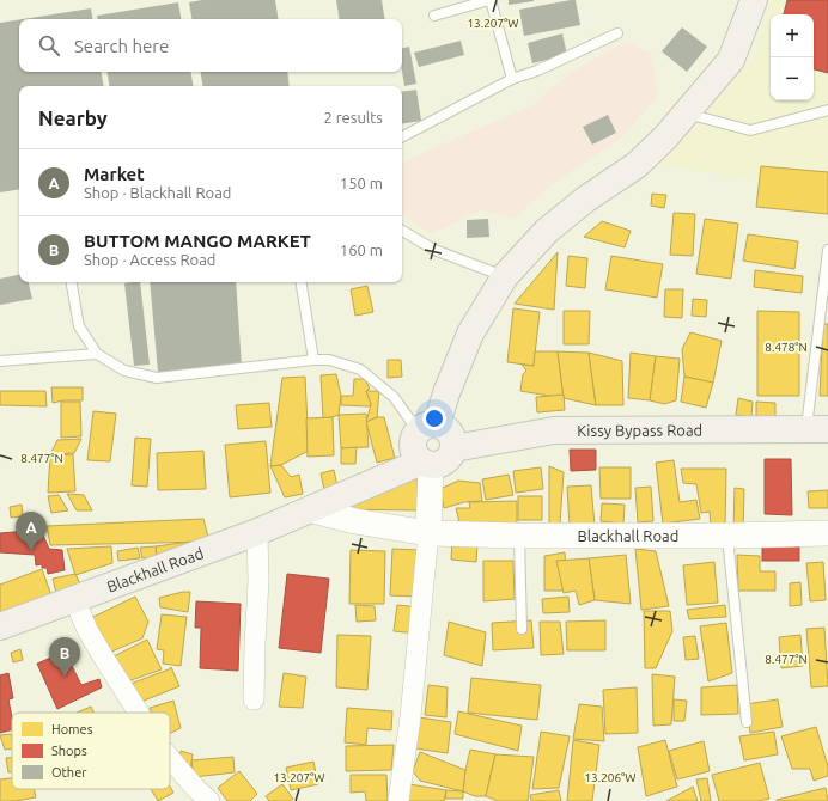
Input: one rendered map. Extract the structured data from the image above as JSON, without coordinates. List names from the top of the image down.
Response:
{
  "streets": {
    "main road": ["Kissy Bypass Road", "Blackhall Road"]
  },
  "crossings": [
    ["Kissy Bypass Road", "Blackhall Road"]
  ],
  "legend": ["Homes", "Shops", "Other"],
  "page": {
    "map_buttons": ["+", "−"],
    "search": "Search here",
    "heading": ["Nearby", "2 results"],
    "list": [
      {
        "mark": "A",
        "name": "Market",
        "note": "Shop · Blackhall Road",
        "value": "150 m"
      },
      {
        "mark": "B",
        "name": "BUTTOM MANGO MARKET",
        "note": "Shop · Access Road",
        "value": "160 m"
      }
    ],
    "pins": ["A", "B"]
  },
  "coordinates": [
    "13.207°W",
    "8.478°N",
    "8.477°N",
    "13.206°W"
  ]
}
